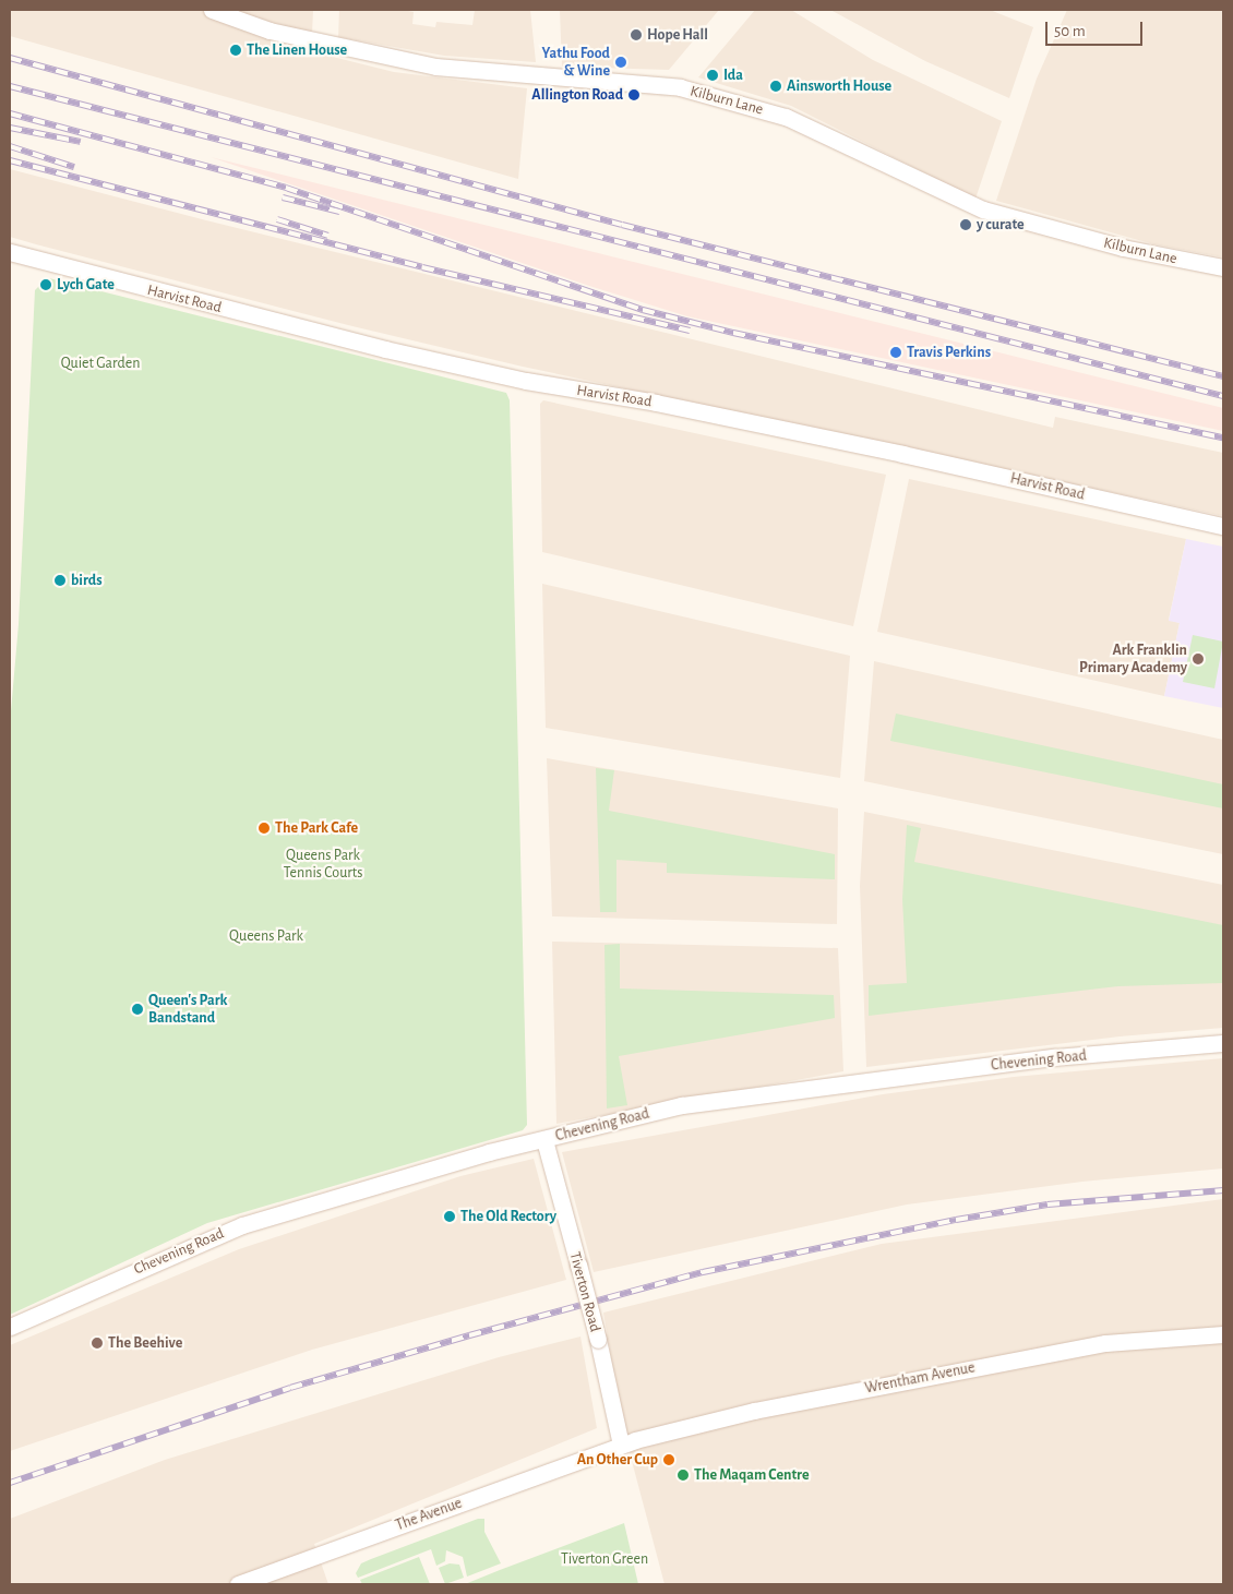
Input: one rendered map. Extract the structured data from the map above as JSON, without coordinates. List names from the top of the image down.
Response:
{
  "streets": {
    "street": [
      "Kilburn Lane",
      "Harvist Road",
      "Chevening Road",
      "Tiverton Road",
      "Wrentham Avenue",
      "The Avenue"
    ]
  },
  "crossings": [
    ["Chevening Road", "Tiverton Road"],
    ["Tiverton Road", "Wrentham Avenue"],
    ["Tiverton Road", "The Avenue"],
    ["Wrentham Avenue", "The Avenue"]
  ],
  "parks": [
    "Quiet Garden",
    "Queens Park Tennis Courts",
    "Queens Park",
    "Tiverton Green"
  ],
  "places": [
    "Hope Hall",
    "The Linen House",
    "Yathu Food & Wine",
    "Ida",
    "Ainsworth House",
    "Allington Road",
    "y curate",
    "Lych Gate",
    "Travis Perkins",
    "birds",
    "Ark Franklin Primary Academy",
    "The Park Cafe",
    "Queen's Park Bandstand",
    "The Old Rectory",
    "The Beehive",
    "An Other Cup",
    "The Maqam Centre"
  ],
  "scale_bar": "50 m"
}
